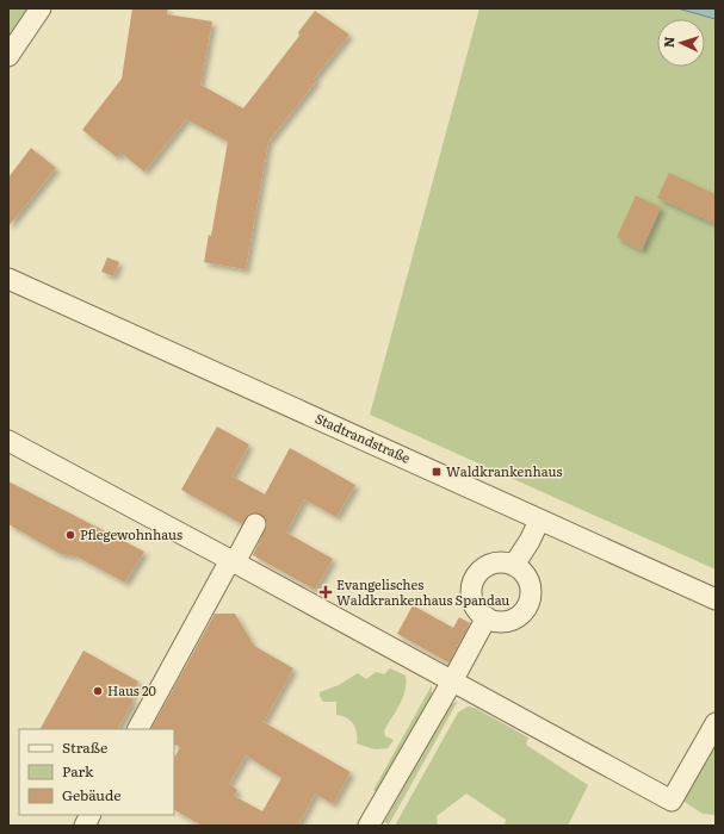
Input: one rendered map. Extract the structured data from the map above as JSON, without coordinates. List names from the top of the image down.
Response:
{
  "streets": {
    "street": ["Stadtrandstraße"]
  },
  "places": {
    "transit": ["Waldkrankenhaus"],
    "other": ["Pflegewohnhaus", "Haus 20"],
    "health": ["Evangelisches Waldkrankenhaus Spandau"]
  },
  "legend": ["Straße", "Park", "Gebäude"],
  "north": "left"
}
